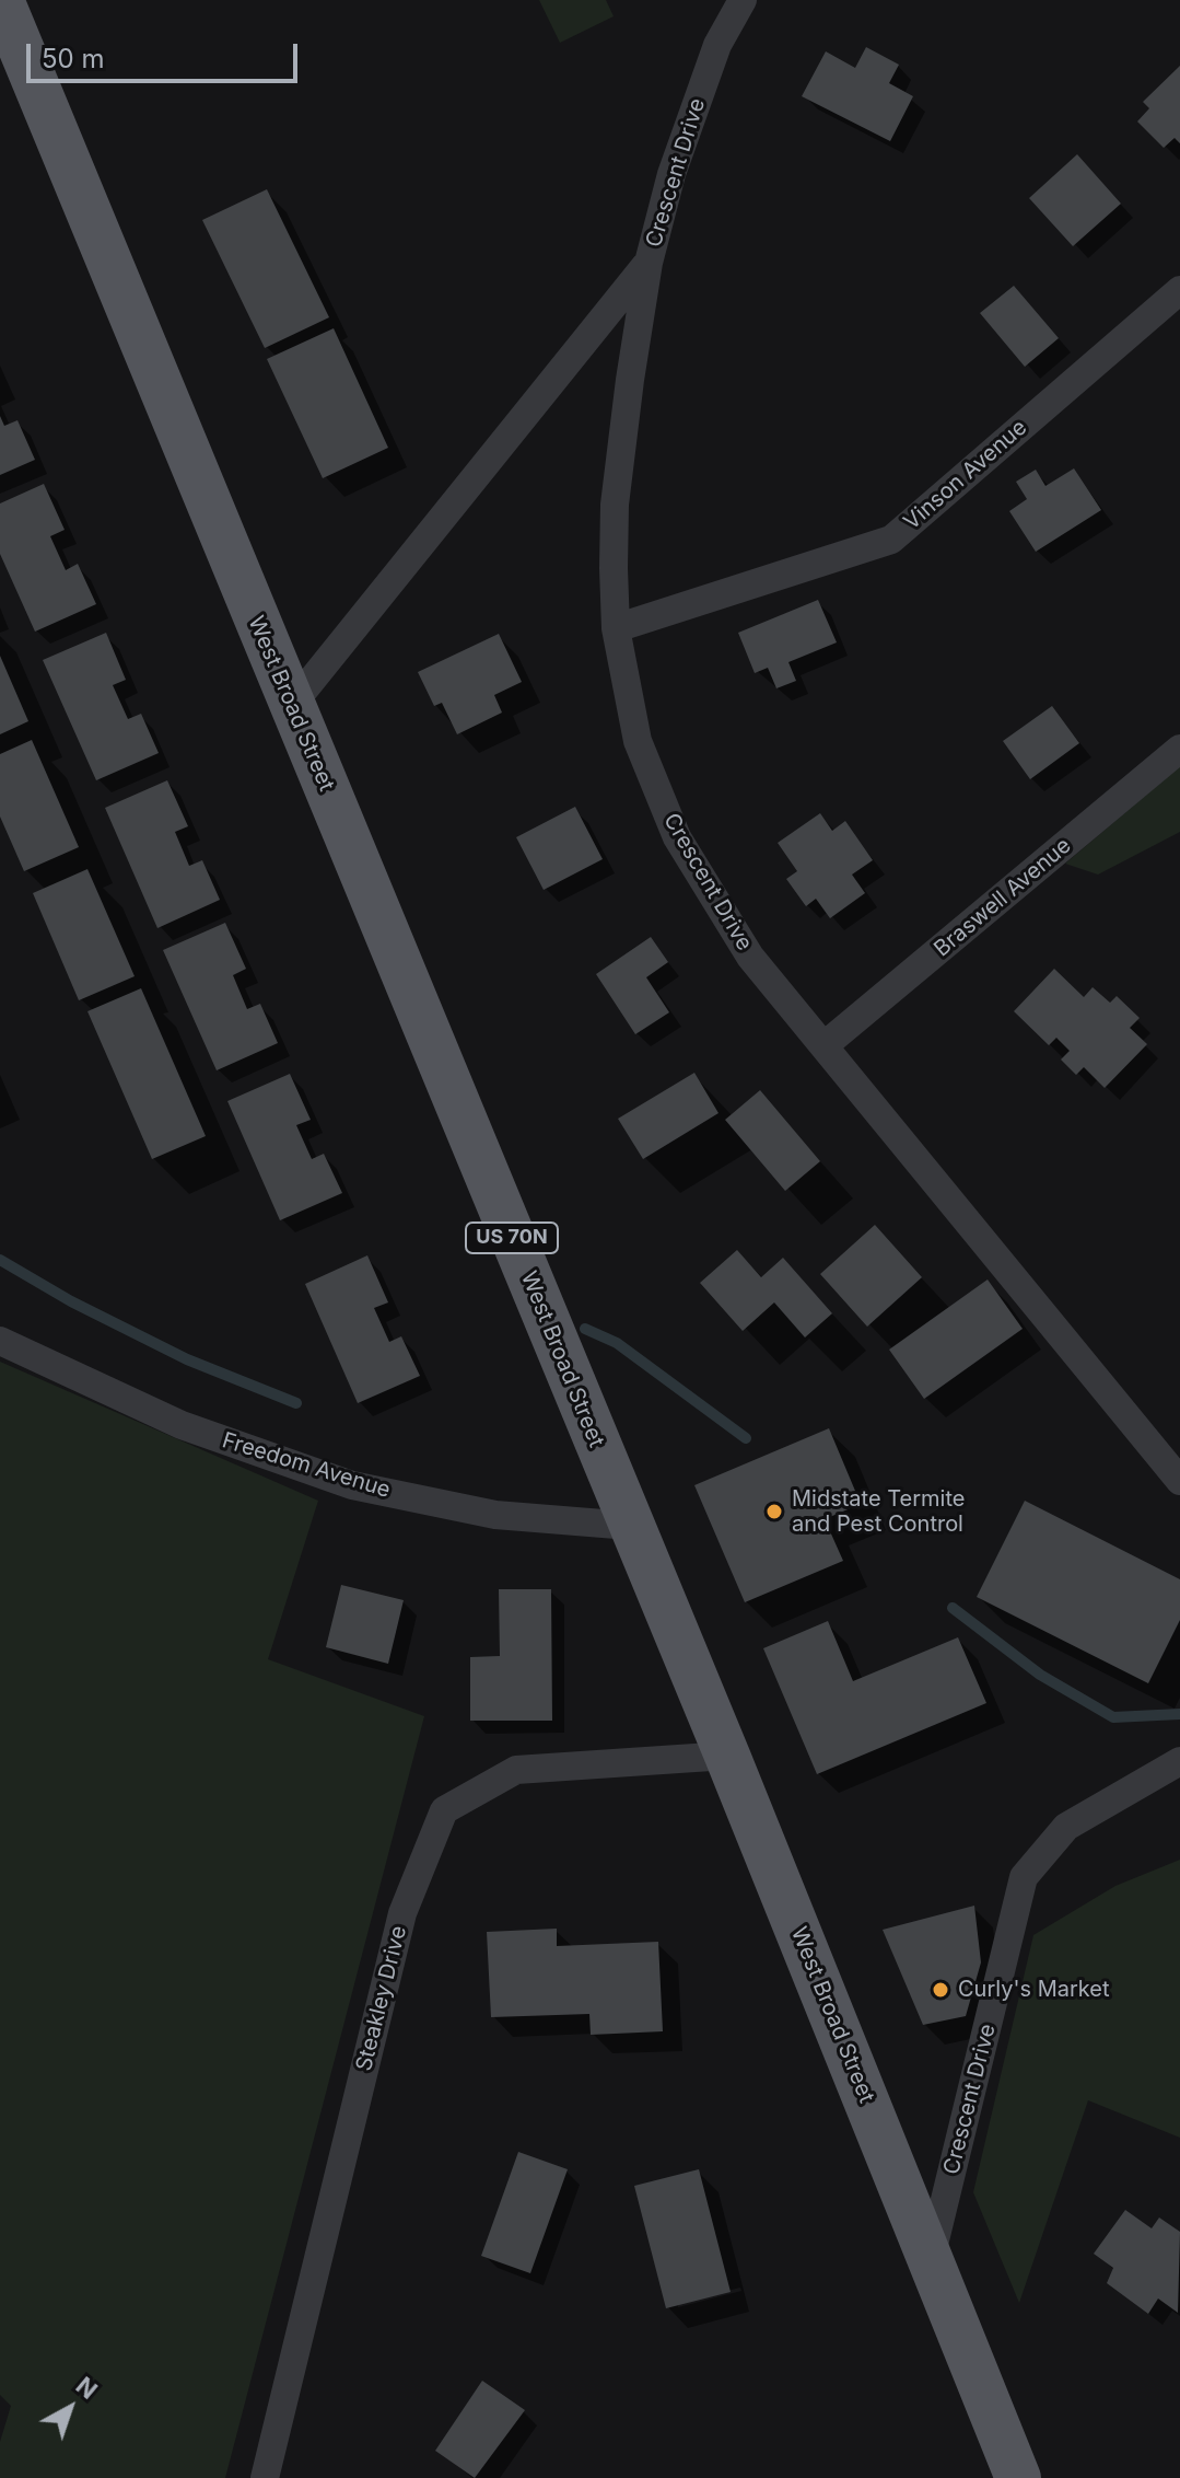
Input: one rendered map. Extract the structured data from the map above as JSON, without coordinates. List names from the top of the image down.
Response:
{
  "streets": {
    "main road": ["West Broad Street", "US 70N"],
    "street": [
      "Crescent Drive",
      "Vinson Avenue",
      "Braswell Avenue",
      "Freedom Avenue",
      "Steakley Drive"
    ]
  },
  "crossings": [
    ["Crescent Drive", "Vinson Avenue"],
    ["Crescent Drive", "West Broad Street"],
    ["Crescent Drive", "Braswell Avenue"],
    ["West Broad Street", "Freedom Avenue"],
    ["West Broad Street", "Steakley Drive"]
  ],
  "places": ["Midstate Termite and Pest Control", "Curly's Market"],
  "scale_bar": "50 m",
  "north": "top right"
}
